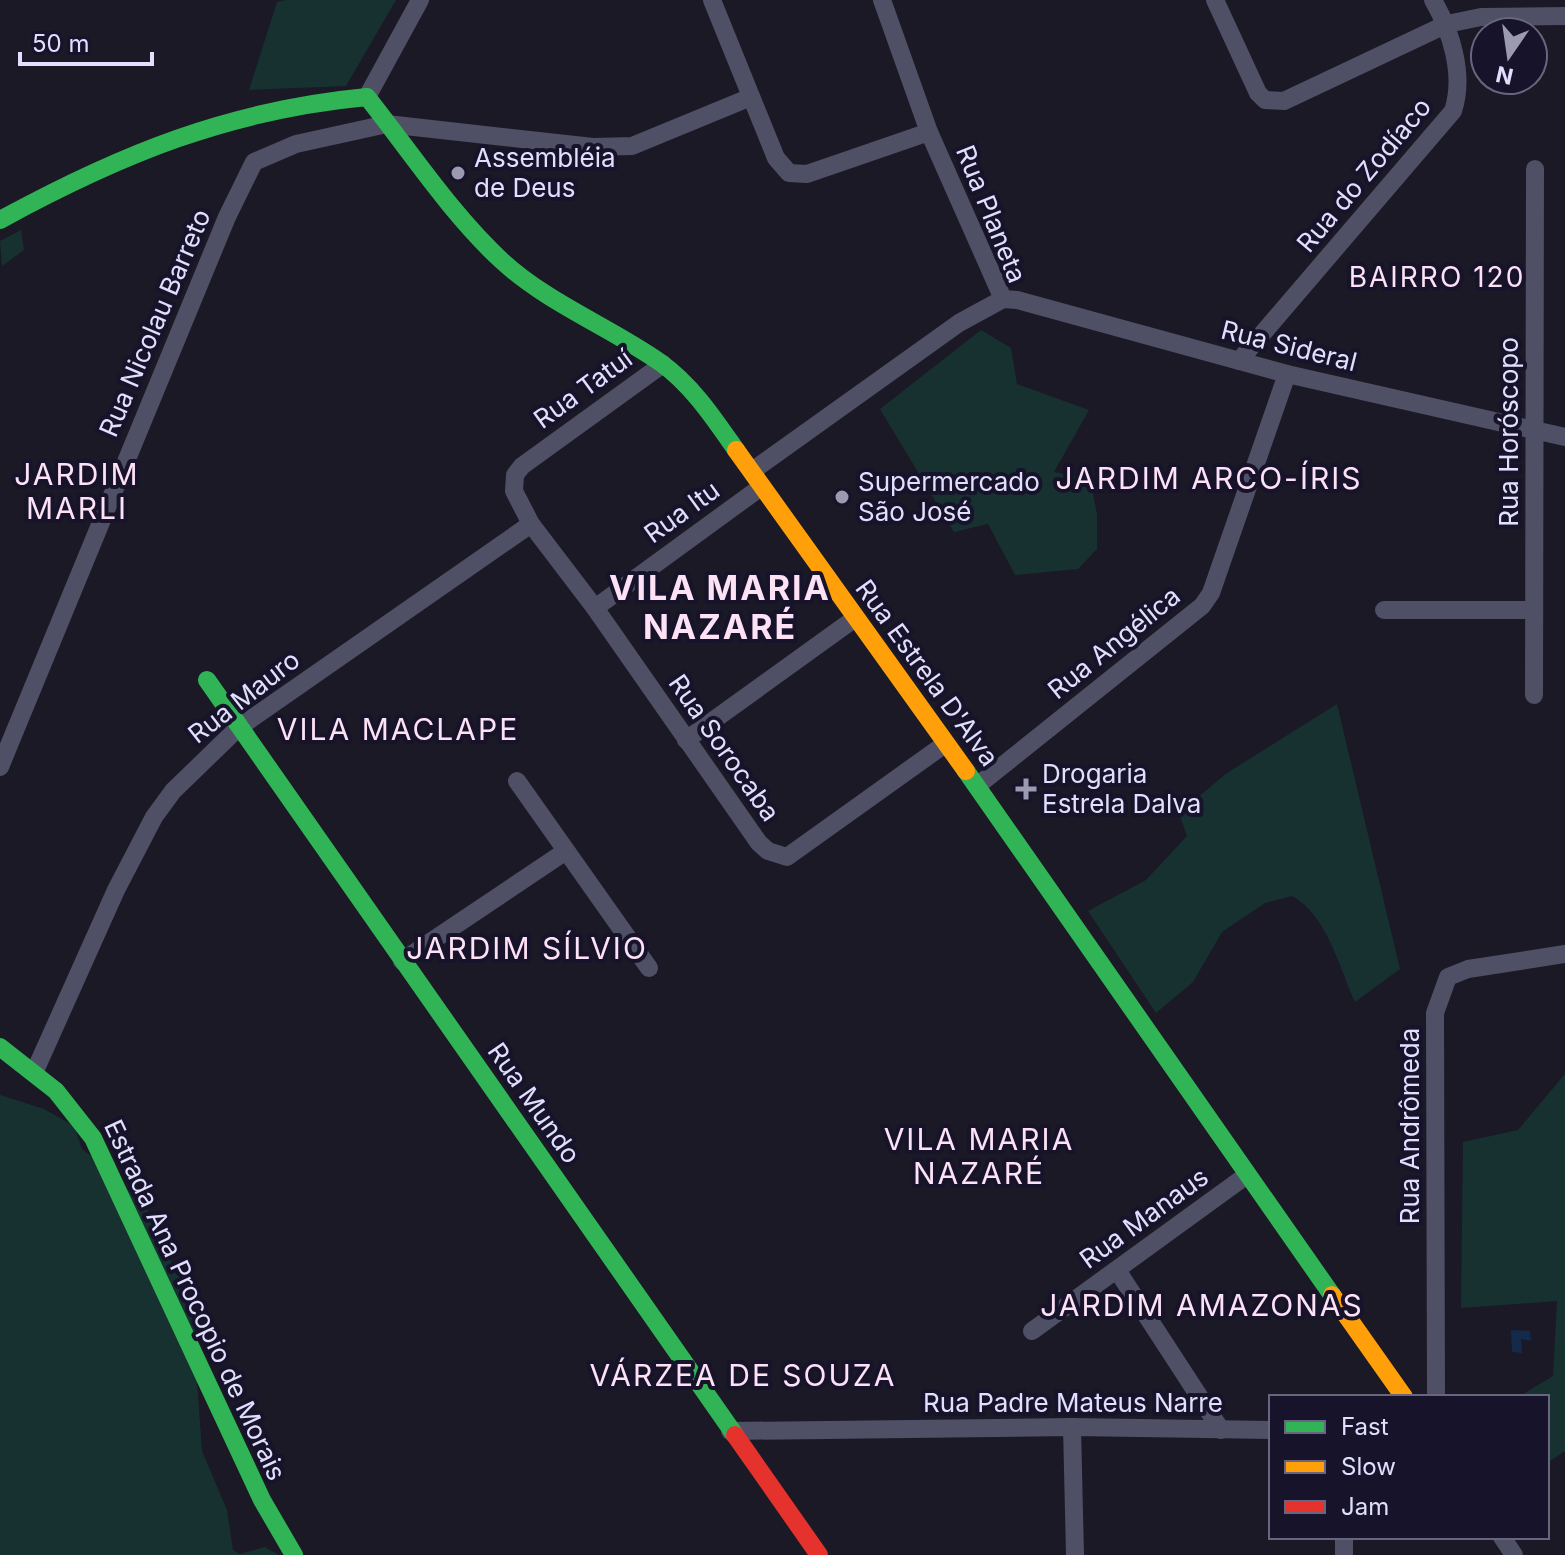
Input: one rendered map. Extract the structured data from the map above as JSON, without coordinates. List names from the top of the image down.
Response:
{
  "streets": {
    "street": [
      "Rua do Zodíaco",
      "Rua Planeta",
      "Rua Nicolau Barreto",
      "Rua Sideral",
      "Rua Tatuí",
      "Rua Horóscopo",
      "Rua Itu",
      "Rua Angélica",
      "Rua Estrela D'Alva",
      "Rua Mauro",
      "Rua Sorocaba",
      "Rua Mundo",
      "Rua Andrômeda",
      "Rua Manaus",
      "Estrada Ana Procopio de Morais",
      "Rua Padre Mateus Narre"
    ]
  },
  "crossings": [
    ["Rua do Zodíaco", "Rua Sideral"],
    ["Rua Planeta", "Rua Sideral"],
    ["Rua Planeta", "Rua Itu"],
    ["Rua Planeta", "Rua Estrela D'Alva"],
    ["Rua Nicolau Barreto", "Rua Estrela D'Alva"],
    ["Rua Sideral", "Rua Horóscopo"],
    ["Rua Sideral", "Rua Angélica"],
    ["Rua Tatuí", "Rua Estrela D'Alva"],
    ["Rua Tatuí", "Rua Sorocaba"],
    ["Rua Itu", "Rua Estrela D'Alva"],
    ["Rua Itu", "Rua Sorocaba"],
    ["Rua Angélica", "Rua Estrela D'Alva"],
    ["Rua Estrela D'Alva", "Rua Sorocaba"],
    ["Rua Estrela D'Alva", "Rua Manaus"],
    ["Rua Mauro", "Rua Sorocaba"],
    ["Rua Mauro", "Rua Mundo"],
    ["Rua Mauro", "Estrada Ana Procopio de Morais"],
    ["Rua Mundo", "Rua Padre Mateus Narre"]
  ],
  "districts": [
    "BAIRRO 120",
    "JARDIM MARLI",
    "JARDIM ARCO-ÍRIS",
    "VILA MARIA NAZARÉ",
    "VILA MACLAPE",
    "JARDIM SÍLVIO",
    "VILA MARIA NAZARÉ",
    "JARDIM AMAZONAS",
    "VÁRZEA DE SOUZA"
  ],
  "places": {
    "other": ["Assembléia de Deus", "Supermercado São José"],
    "health": ["Drogaria Estrela Dalva"]
  },
  "legend": ["Fast", "Slow", "Jam"],
  "scale_bar": "50 m",
  "north": "bottom"
}
